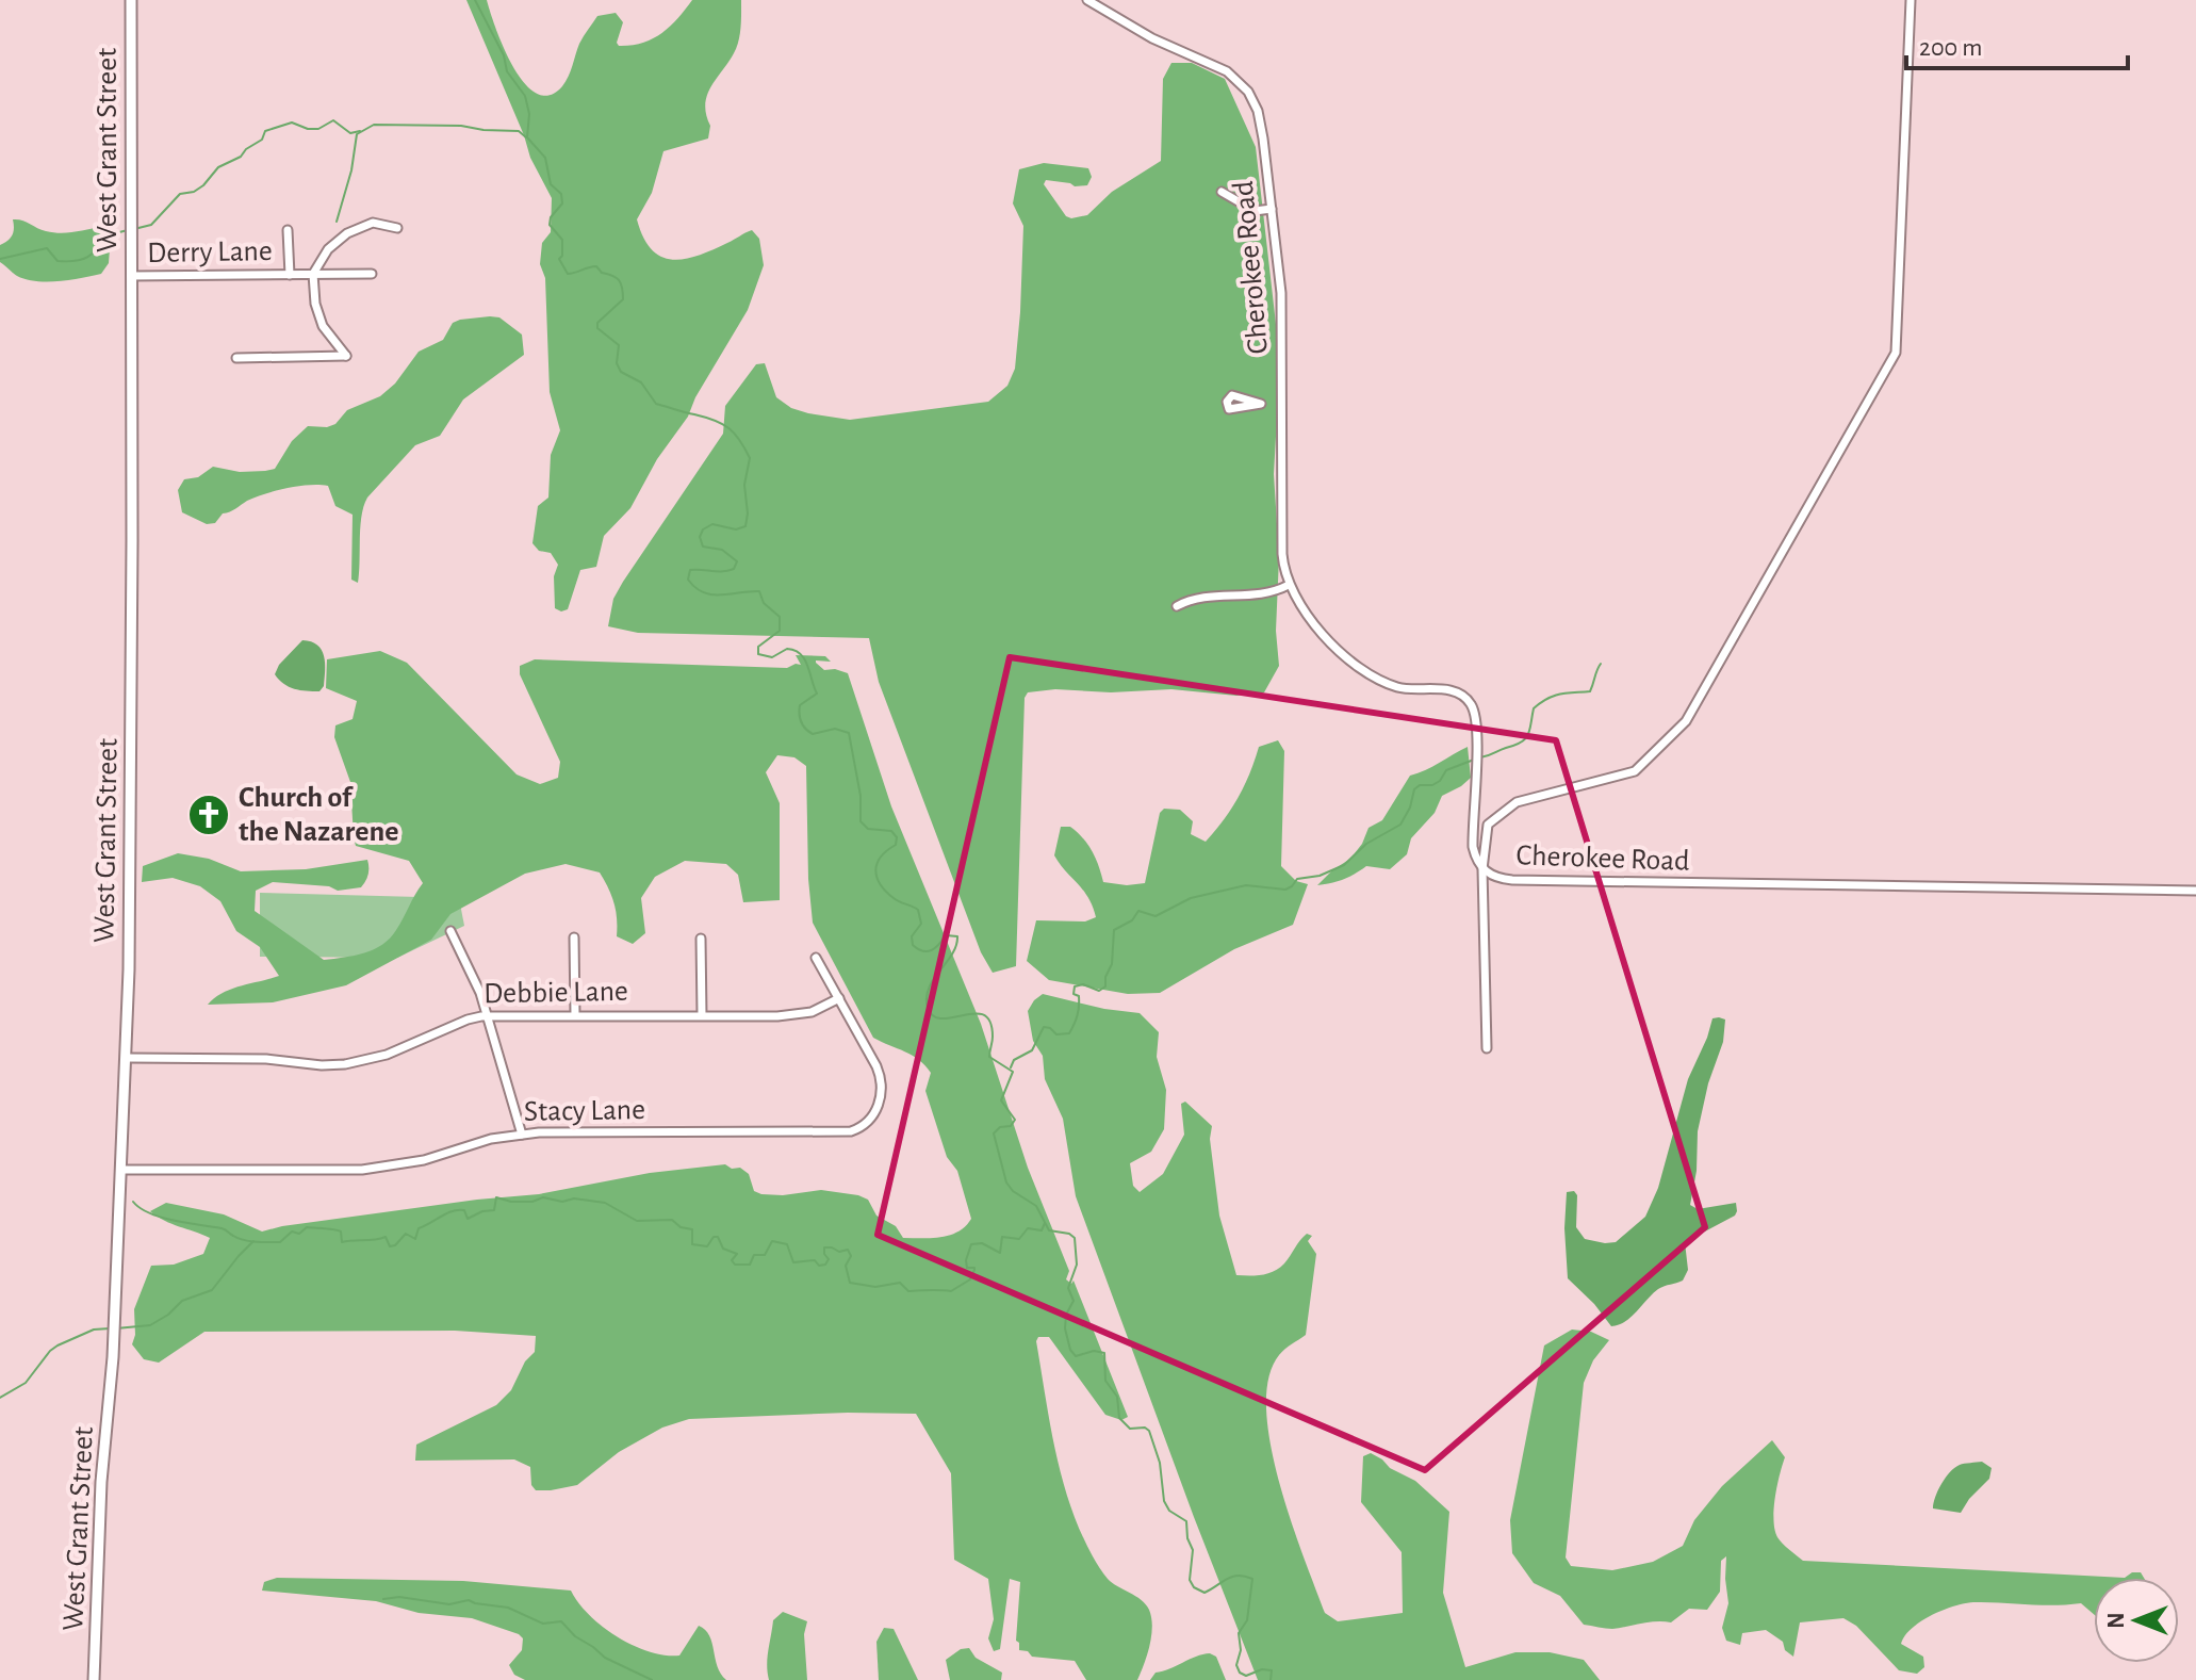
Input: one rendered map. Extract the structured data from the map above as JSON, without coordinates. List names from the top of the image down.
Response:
{
  "streets": {
    "main road": ["West Grant Street"],
    "street": [
      "Derry Lane",
      "Cherokee Road",
      "Debbie Lane",
      "Stacy Lane"
    ]
  },
  "crossings": [
    ["West Grant Street", "Derry Lane"],
    ["West Grant Street", "Debbie Lane"],
    ["West Grant Street", "Stacy Lane"],
    ["Debbie Lane", "Stacy Lane"]
  ],
  "places": {
    "church": ["Church of the Nazarene"]
  },
  "scale_bar": "200 m",
  "north": "left"
}
